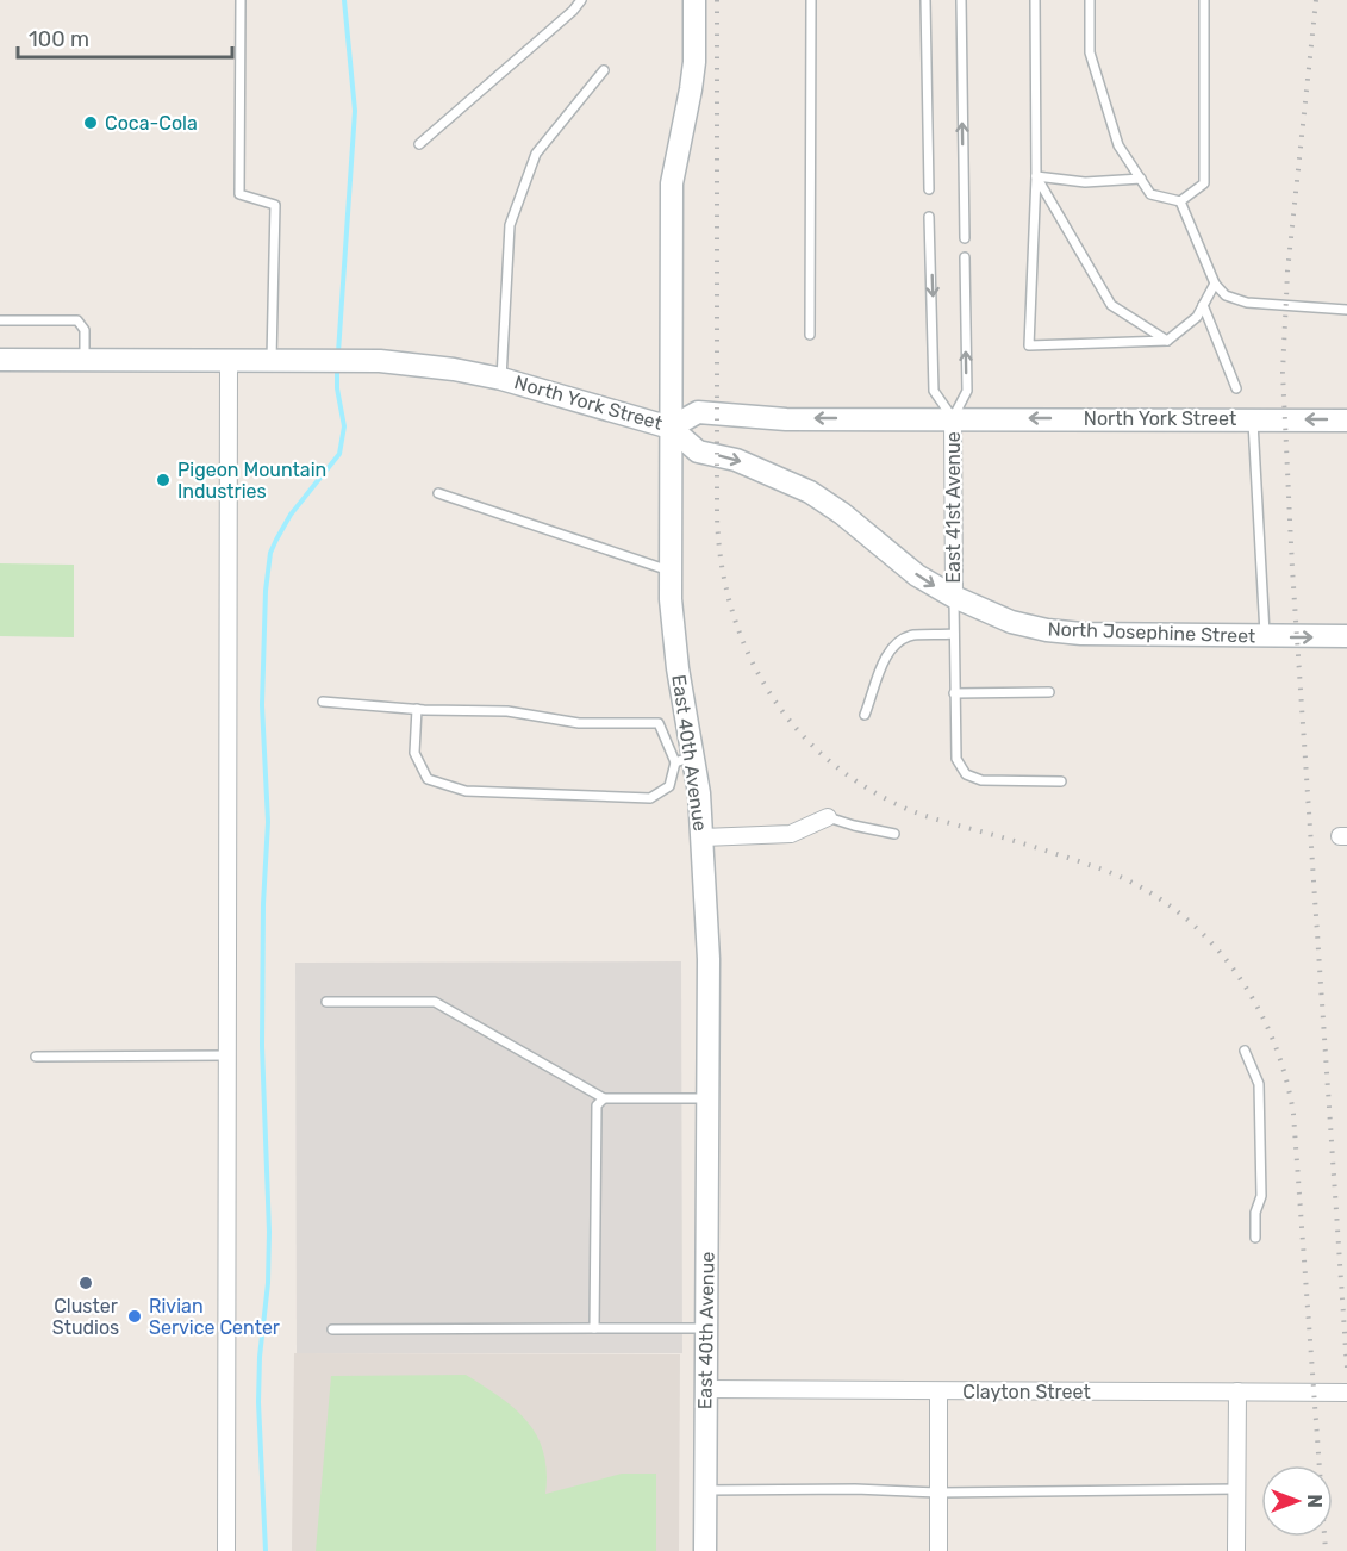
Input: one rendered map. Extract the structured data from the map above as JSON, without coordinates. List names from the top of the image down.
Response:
{
  "streets": {
    "main road": ["North York Street", "North Josephine Street", "East 40th Avenue"],
    "street": ["East 41st Avenue", "Clayton Street"]
  },
  "crossings": [
    ["North York Street", "East 41st Avenue"],
    ["North York Street", "North Josephine Street"],
    ["North York Street", "East 40th Avenue"],
    ["East 41st Avenue", "North Josephine Street"],
    ["North Josephine Street", "East 40th Avenue"],
    ["East 40th Avenue", "Clayton Street"]
  ],
  "one_way": ["North York Street", "North Josephine Street"],
  "places": [
    "Coca-Cola",
    "Pigeon Mountain Industries",
    "Cluster Studios",
    "Rivian Service Center"
  ],
  "scale_bar": "100 m",
  "north": "right"
}
